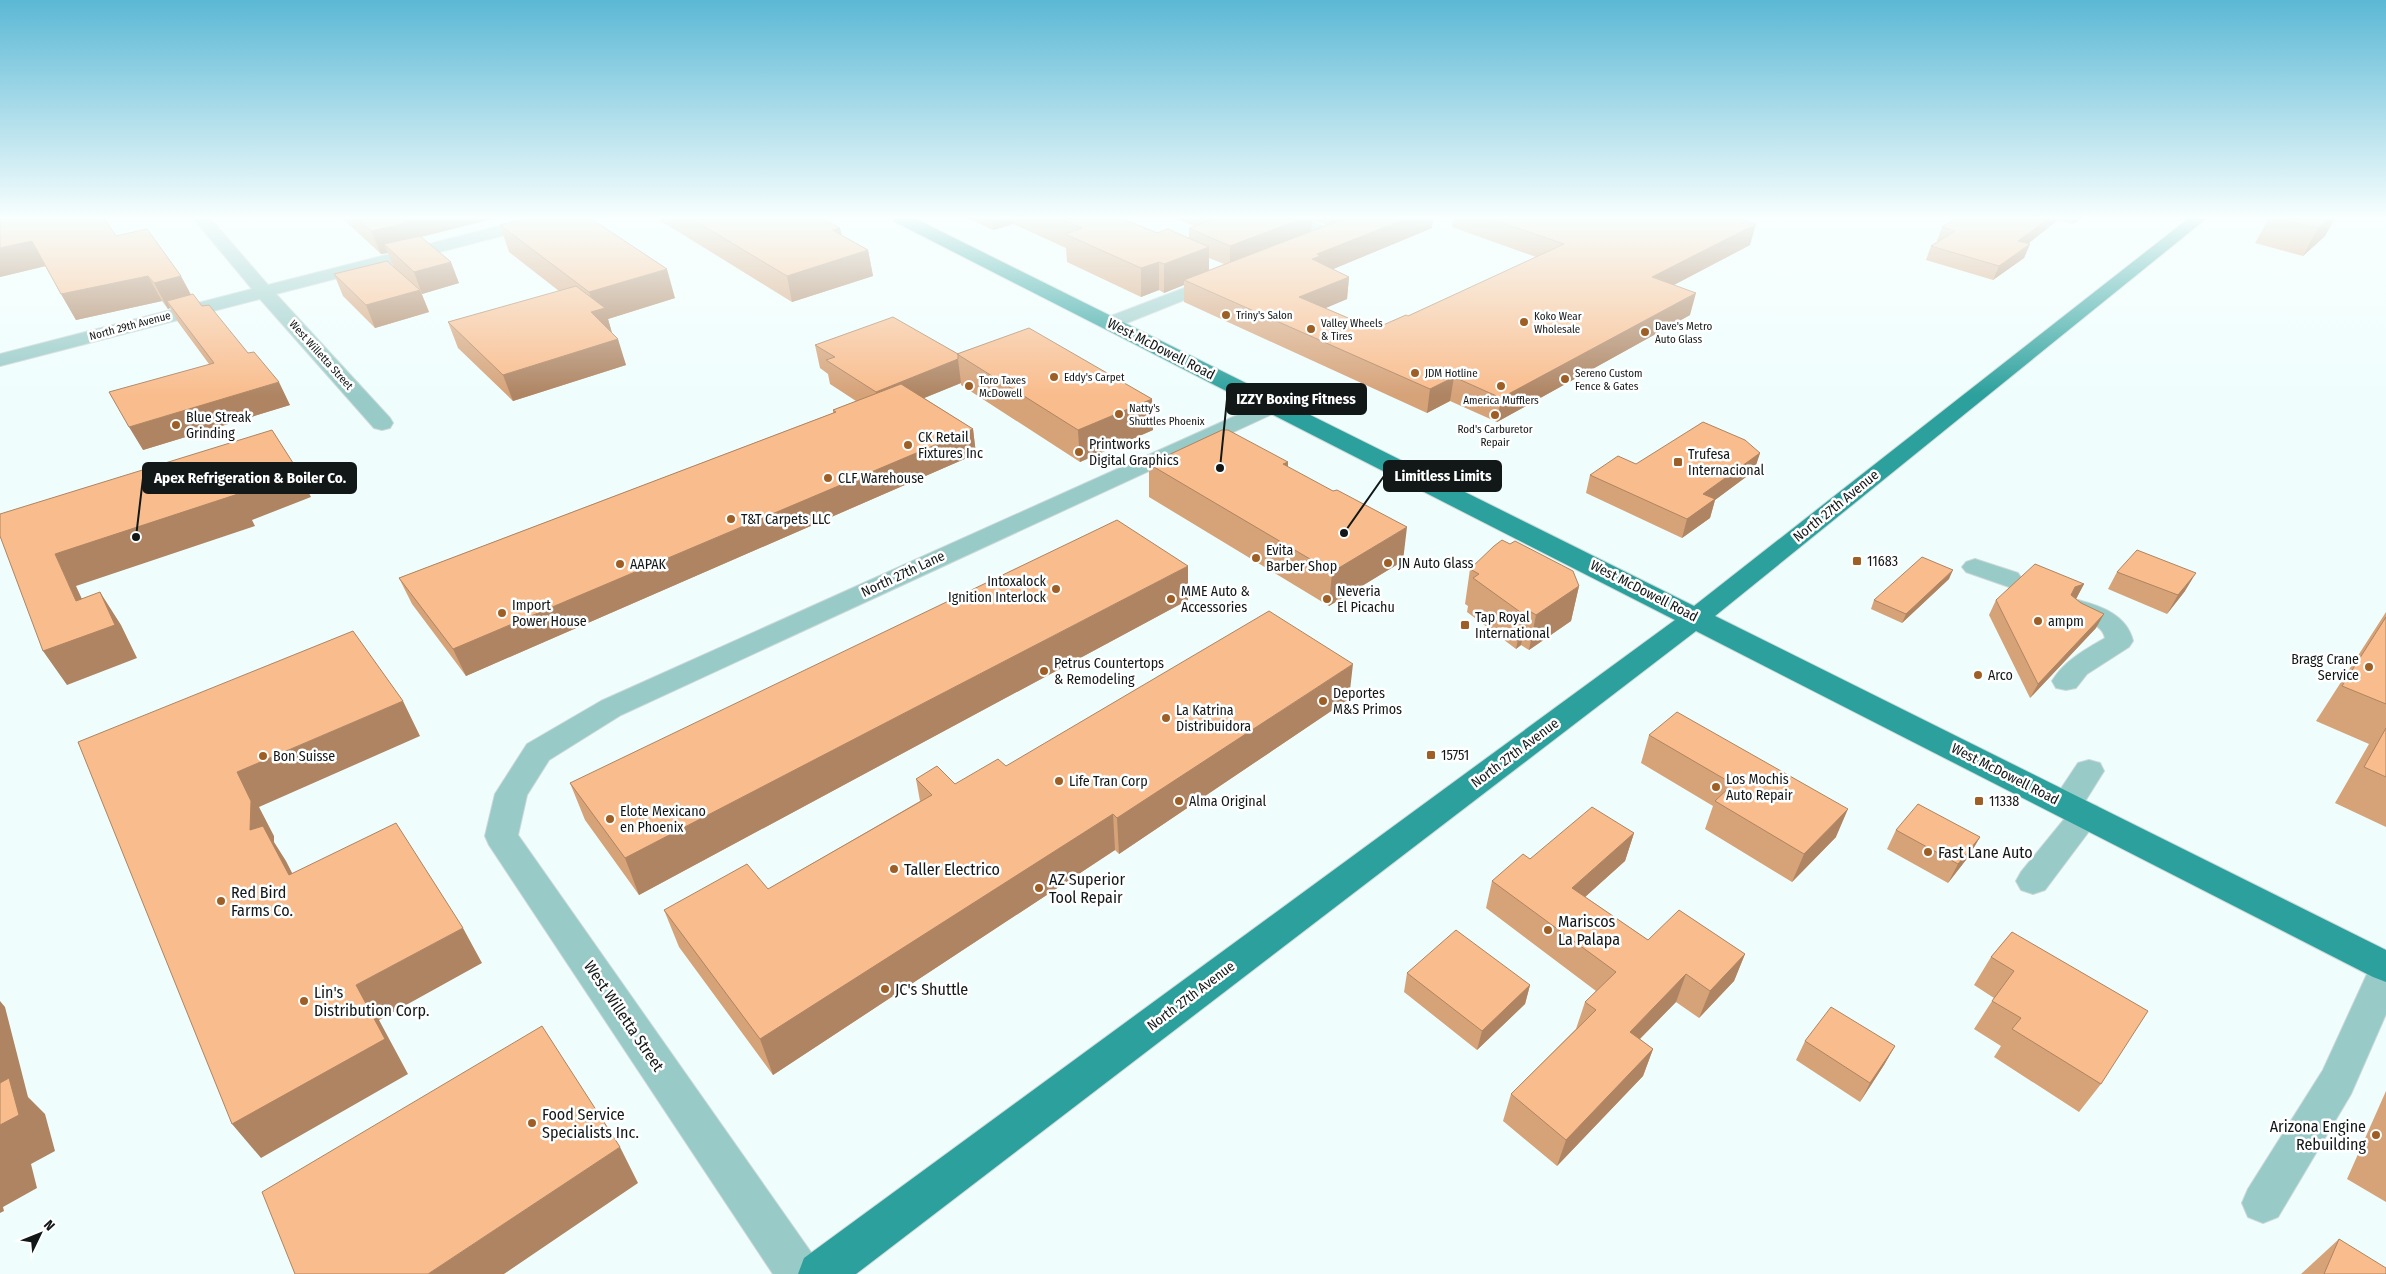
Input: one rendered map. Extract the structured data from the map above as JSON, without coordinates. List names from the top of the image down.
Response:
{
  "streets": {
    "main road": ["West McDowell Road", "North 27th Avenue"],
    "street": ["North 29th Avenue", "West Willetta Street", "North 27th Lane"]
  },
  "crossings": [
    ["North 29th Avenue", "West Willetta Street"],
    ["West McDowell Road", "North 27th Avenue"],
    ["West McDowell Road", "North 27th Lane"],
    ["West Willetta Street", "North 27th Lane"]
  ],
  "places": {
    "other": [
      "Triny's Salon",
      "Koko Wear Wholesale",
      "Valley Wheels & Tires",
      "Dave's Metro Auto Glass",
      "JDM Hotline",
      "Eddy's Carpet",
      "Sereno Custom Fence & Gates",
      "Toro Taxes McDowell",
      "America Mufflers",
      "Natty's Shuttles Phoenix",
      "Rod's Carburetor Repair",
      "Blue Streak Grinding",
      "CK Retail Fixtures Inc",
      "Printworks Digital Graphics",
      "IZZY Boxing Fitness",
      "CLF Warehouse",
      "T&T Carpets LLC",
      "Limitless Limits",
      "Apex Refrigeration & Boiler Co.",
      "Evita Barber Shop",
      "JN Auto Glass",
      "AAPAK",
      "Intoxalock Ignition Interlock",
      "MME Auto & Accessories",
      "Neveria El Picachu",
      "Import Power House",
      "ampm",
      "Bragg Crane Service",
      "Petrus Countertops & Remodeling",
      "Arco",
      "Deportes M&S Primos",
      "La Katrina Distribuidora",
      "Bon Suisse",
      "Life Tran Corp",
      "Los Mochis Auto Repair",
      "Alma Original",
      "Elote Mexicano en Phoenix",
      "Fast Lane Auto",
      "Taller Electrico",
      "AZ Superior Tool Repair",
      "Red Bird Farms Co.",
      "Mariscos La Palapa",
      "JC's Shuttle",
      "Lin's Distribution Corp.",
      "Food Service Specialists Inc.",
      "Arizona Engine Rebuilding"
    ],
    "transit": [
      "Trufesa Internacional",
      "11683",
      "Tap Royal International",
      "15751",
      "11338"
    ]
  },
  "north": "top right"
}
